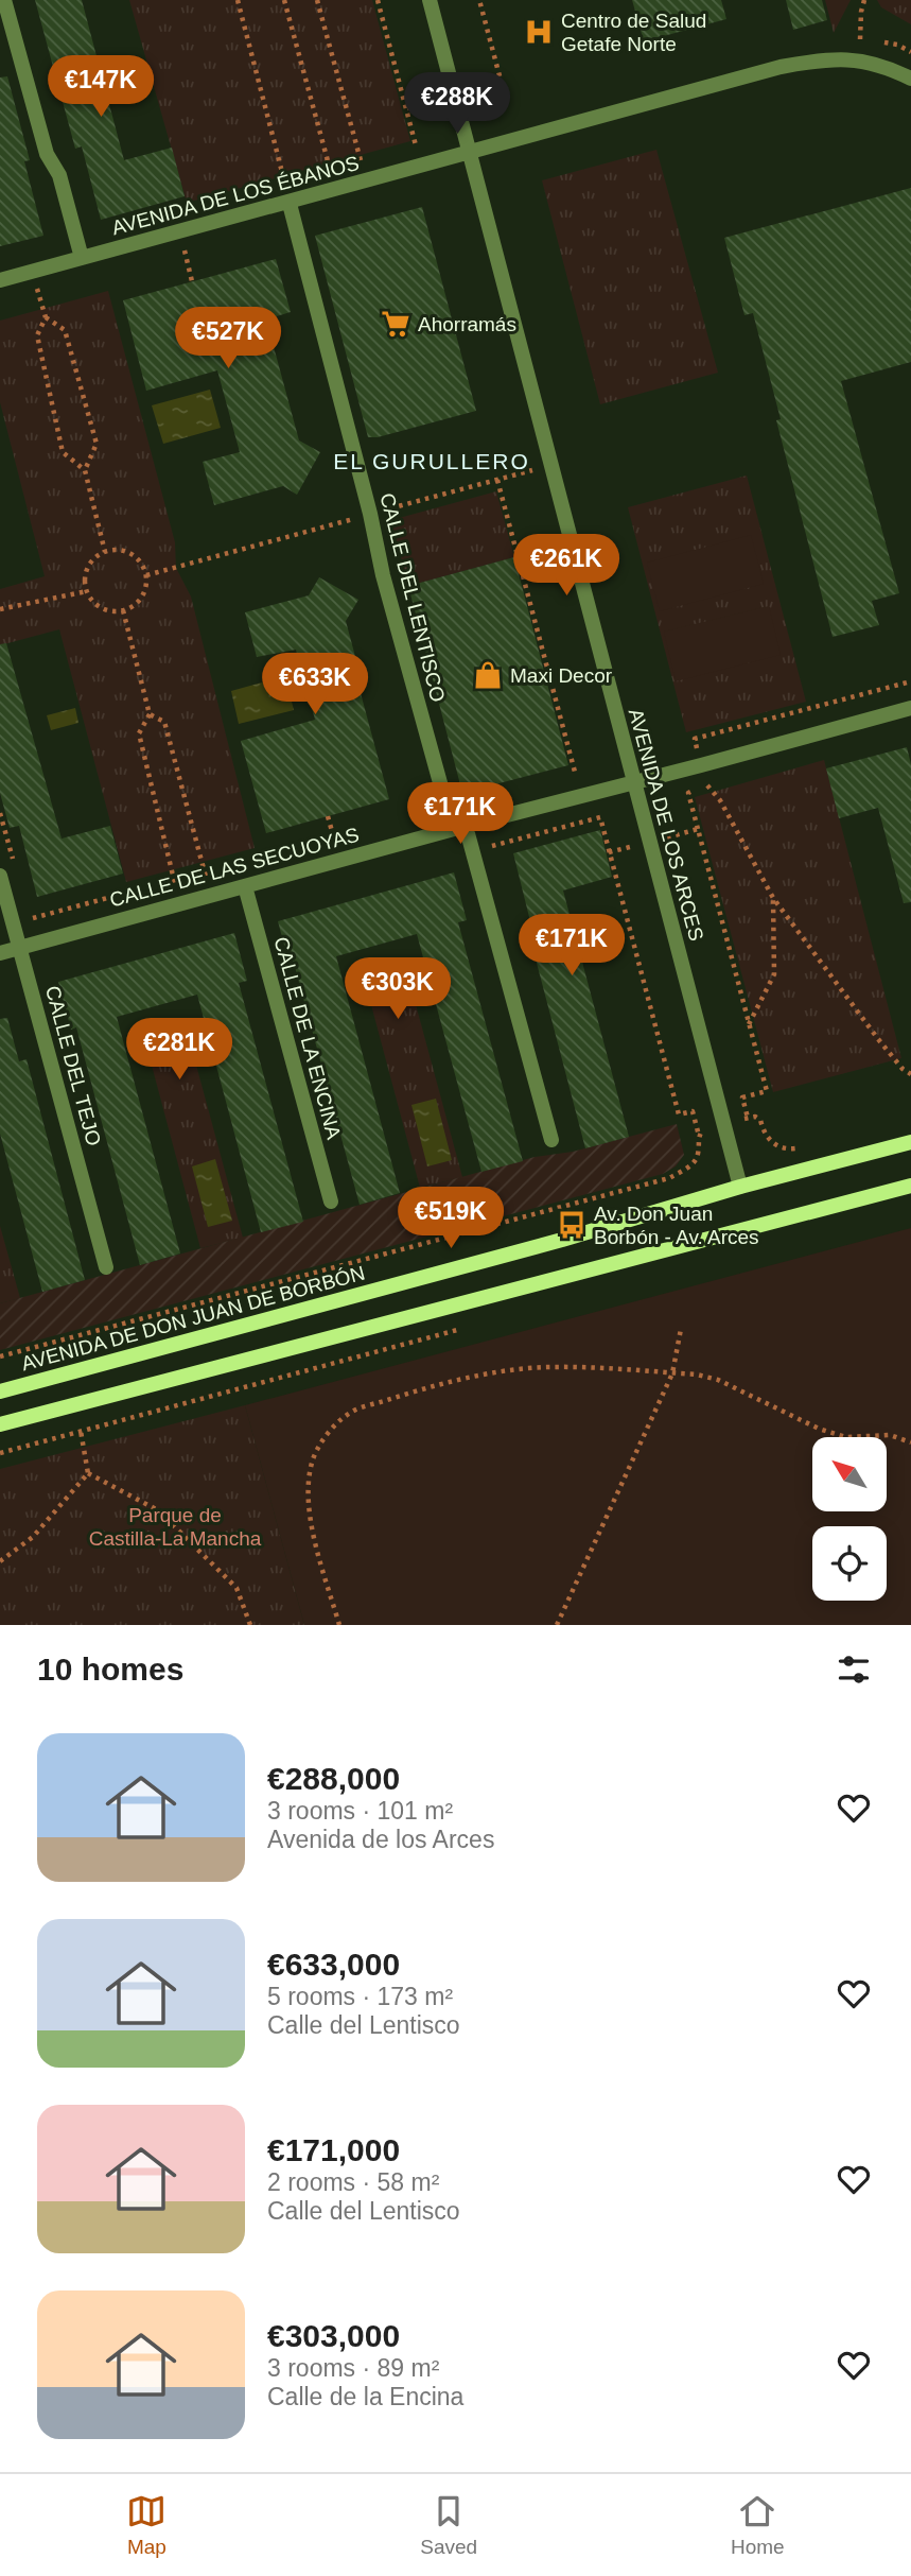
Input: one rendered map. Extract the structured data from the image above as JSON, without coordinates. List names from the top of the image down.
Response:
{
  "streets": {
    "street": [
      "AVENIDA DE LOS ÉBANOS",
      "CALLE DEL LENTISCO",
      "AVENIDA DE LOS ARCES",
      "CALLE DE LAS SECUOYAS",
      "CALLE DE LA ENCINA",
      "CALLE DEL TEJO",
      "AVENIDA DE DON JUAN DE BORBÓN"
    ]
  },
  "crossings": [
    ["AVENIDA DE LOS ÉBANOS", "CALLE DEL LENTISCO"],
    ["AVENIDA DE LOS ÉBANOS", "AVENIDA DE LOS ARCES"],
    ["CALLE DEL LENTISCO", "CALLE DE LAS SECUOYAS"],
    ["AVENIDA DE LOS ARCES", "CALLE DE LAS SECUOYAS"],
    ["AVENIDA DE LOS ARCES", "AVENIDA DE DON JUAN DE BORBÓN"],
    ["CALLE DE LAS SECUOYAS", "CALLE DE LA ENCINA"],
    ["CALLE DE LAS SECUOYAS", "CALLE DEL TEJO"]
  ],
  "districts": ["EL GURULLERO"],
  "parks": ["Parque de Castilla-La Mancha"],
  "places": {
    "hospital": ["Centro de Salud Getafe Norte"],
    "supermarket": ["Ahorramás"],
    "shop": ["Maxi Decor"],
    "bus stop": ["Av. Don Juan Borbón - Av. Arces"]
  },
  "north": "top left",
  "page": {
    "price": [
      "€147K",
      "€288K",
      "€527K",
      "€261K",
      "€633K",
      "€171K",
      "€171K",
      "€303K",
      "€281K",
      "€519K"
    ],
    "heading": "10 homes",
    "list": [
      {
        "name": "€288,000",
        "note": "3 rooms · 101 m² · Avenida de los Arces"
      },
      {
        "name": "€633,000",
        "note": "5 rooms · 173 m² · Calle del Lentisco"
      },
      {
        "name": "€171,000",
        "note": "2 rooms · 58 m² · Calle del Lentisco"
      },
      {
        "name": "€303,000",
        "note": "3 rooms · 89 m² · Calle de la Encina"
      }
    ],
    "tabs": ["Map", "Saved", "Home"]
  }
}
